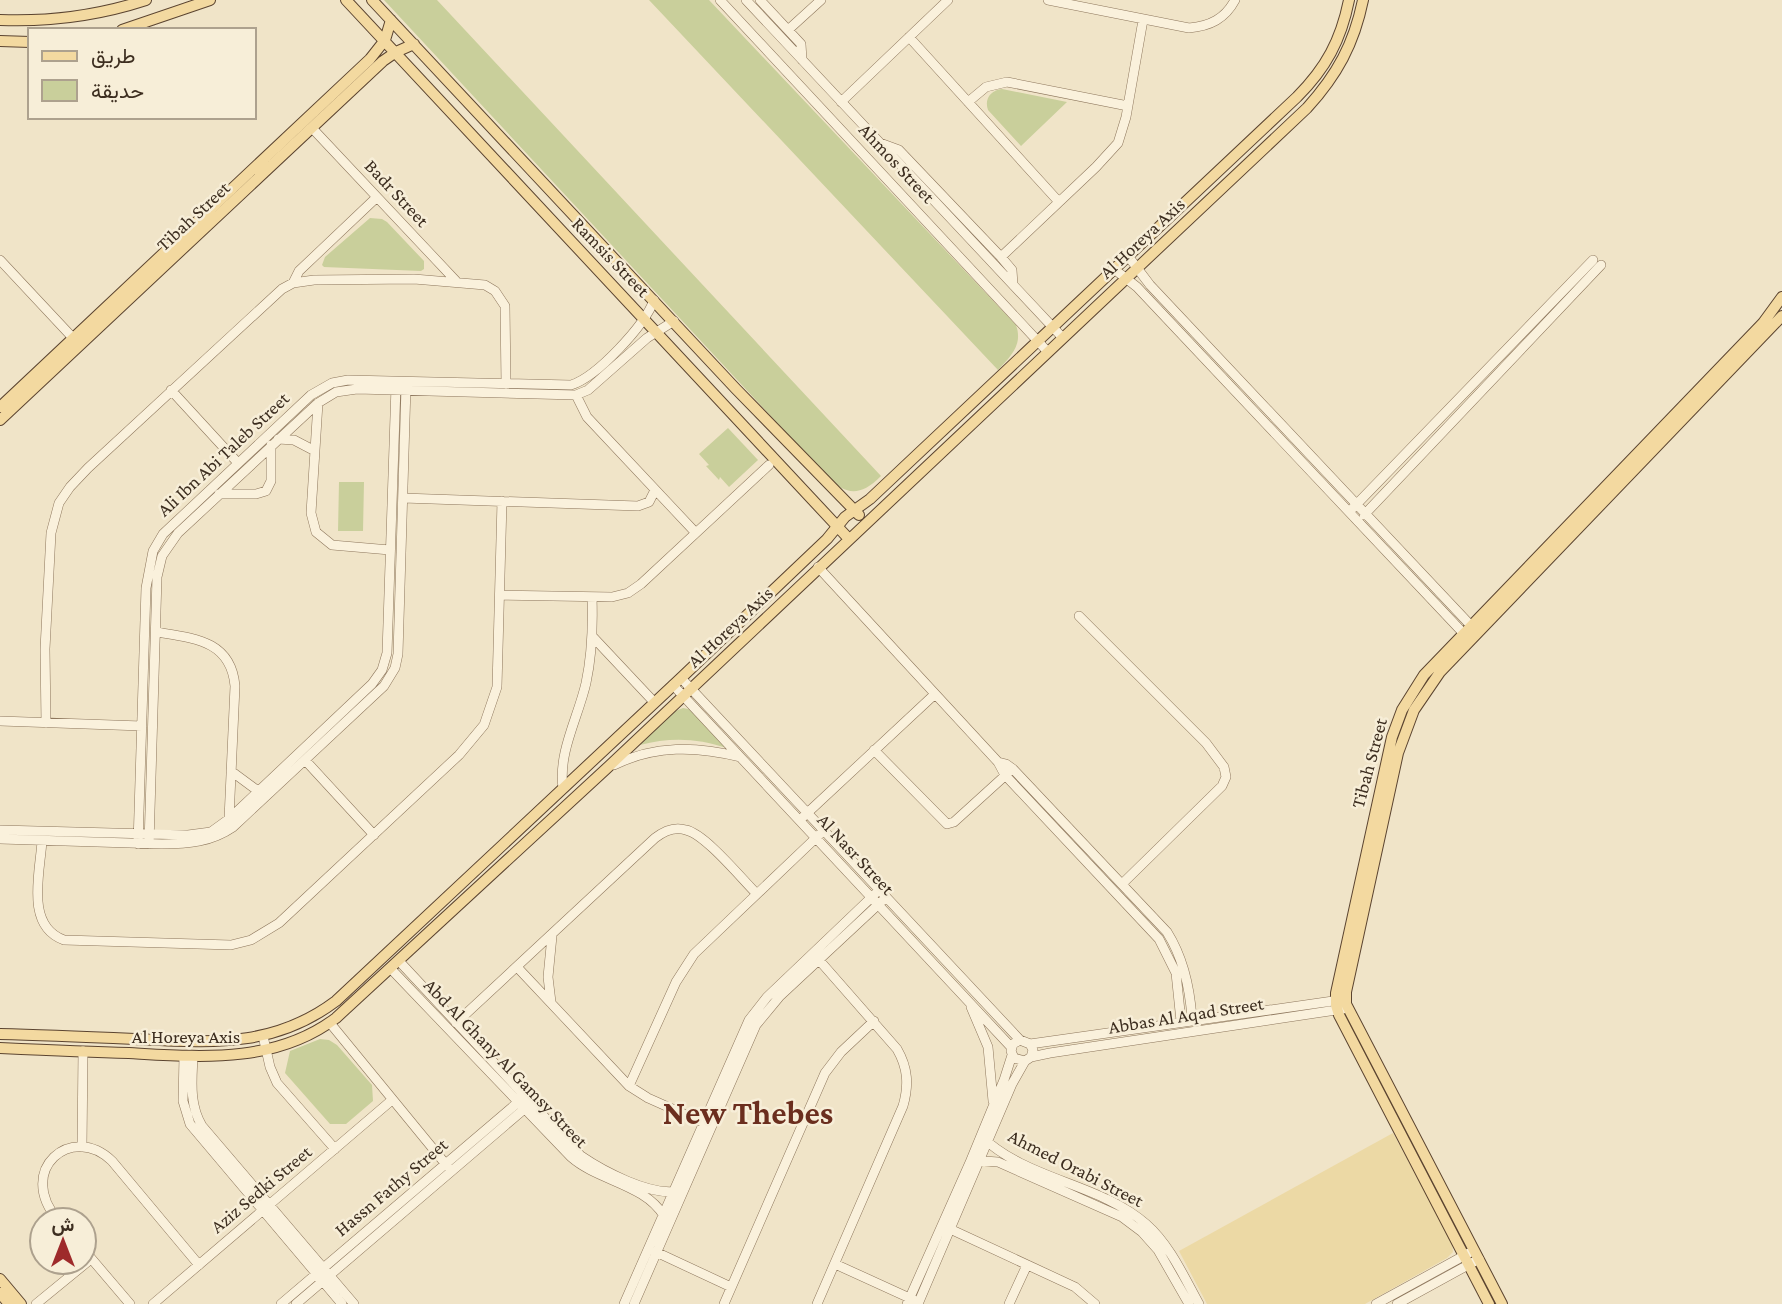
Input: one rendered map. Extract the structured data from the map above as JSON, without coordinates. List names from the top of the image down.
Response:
{
  "streets": {
    "main road": ["Tibah Street", "Al Horeya Axis", "Ramsis Street"],
    "street": [
      "Ahmos Street",
      "Badr Street",
      "Ali Ibn Abi Taleb Street",
      "Al Nasr Street",
      "Abbas Al Aqad Street",
      "Abd Al Ghany Al Gamsy Street",
      "Ahmed Orabi Street",
      "Hassn Fathy Street",
      "Aziz Sedki Street"
    ]
  },
  "crossings": [
    ["Ahmos Street", "Al Horeya Axis"],
    ["Badr Street", "Tibah Street"],
    ["Tibah Street", "Ramsis Street"],
    ["Tibah Street", "Abbas Al Aqad Street"],
    ["Al Horeya Axis", "Ramsis Street"],
    ["Al Horeya Axis", "Al Nasr Street"],
    ["Al Horeya Axis", "Abd Al Ghany Al Gamsy Street"],
    ["Ramsis Street", "Ali Ibn Abi Taleb Street"],
    ["Al Nasr Street", "Abbas Al Aqad Street"],
    ["Abd Al Ghany Al Gamsy Street", "Hassn Fathy Street"]
  ],
  "districts": ["New Thebes"],
  "legend": ["طريق", "حديقة"],
  "north": "top"
}
